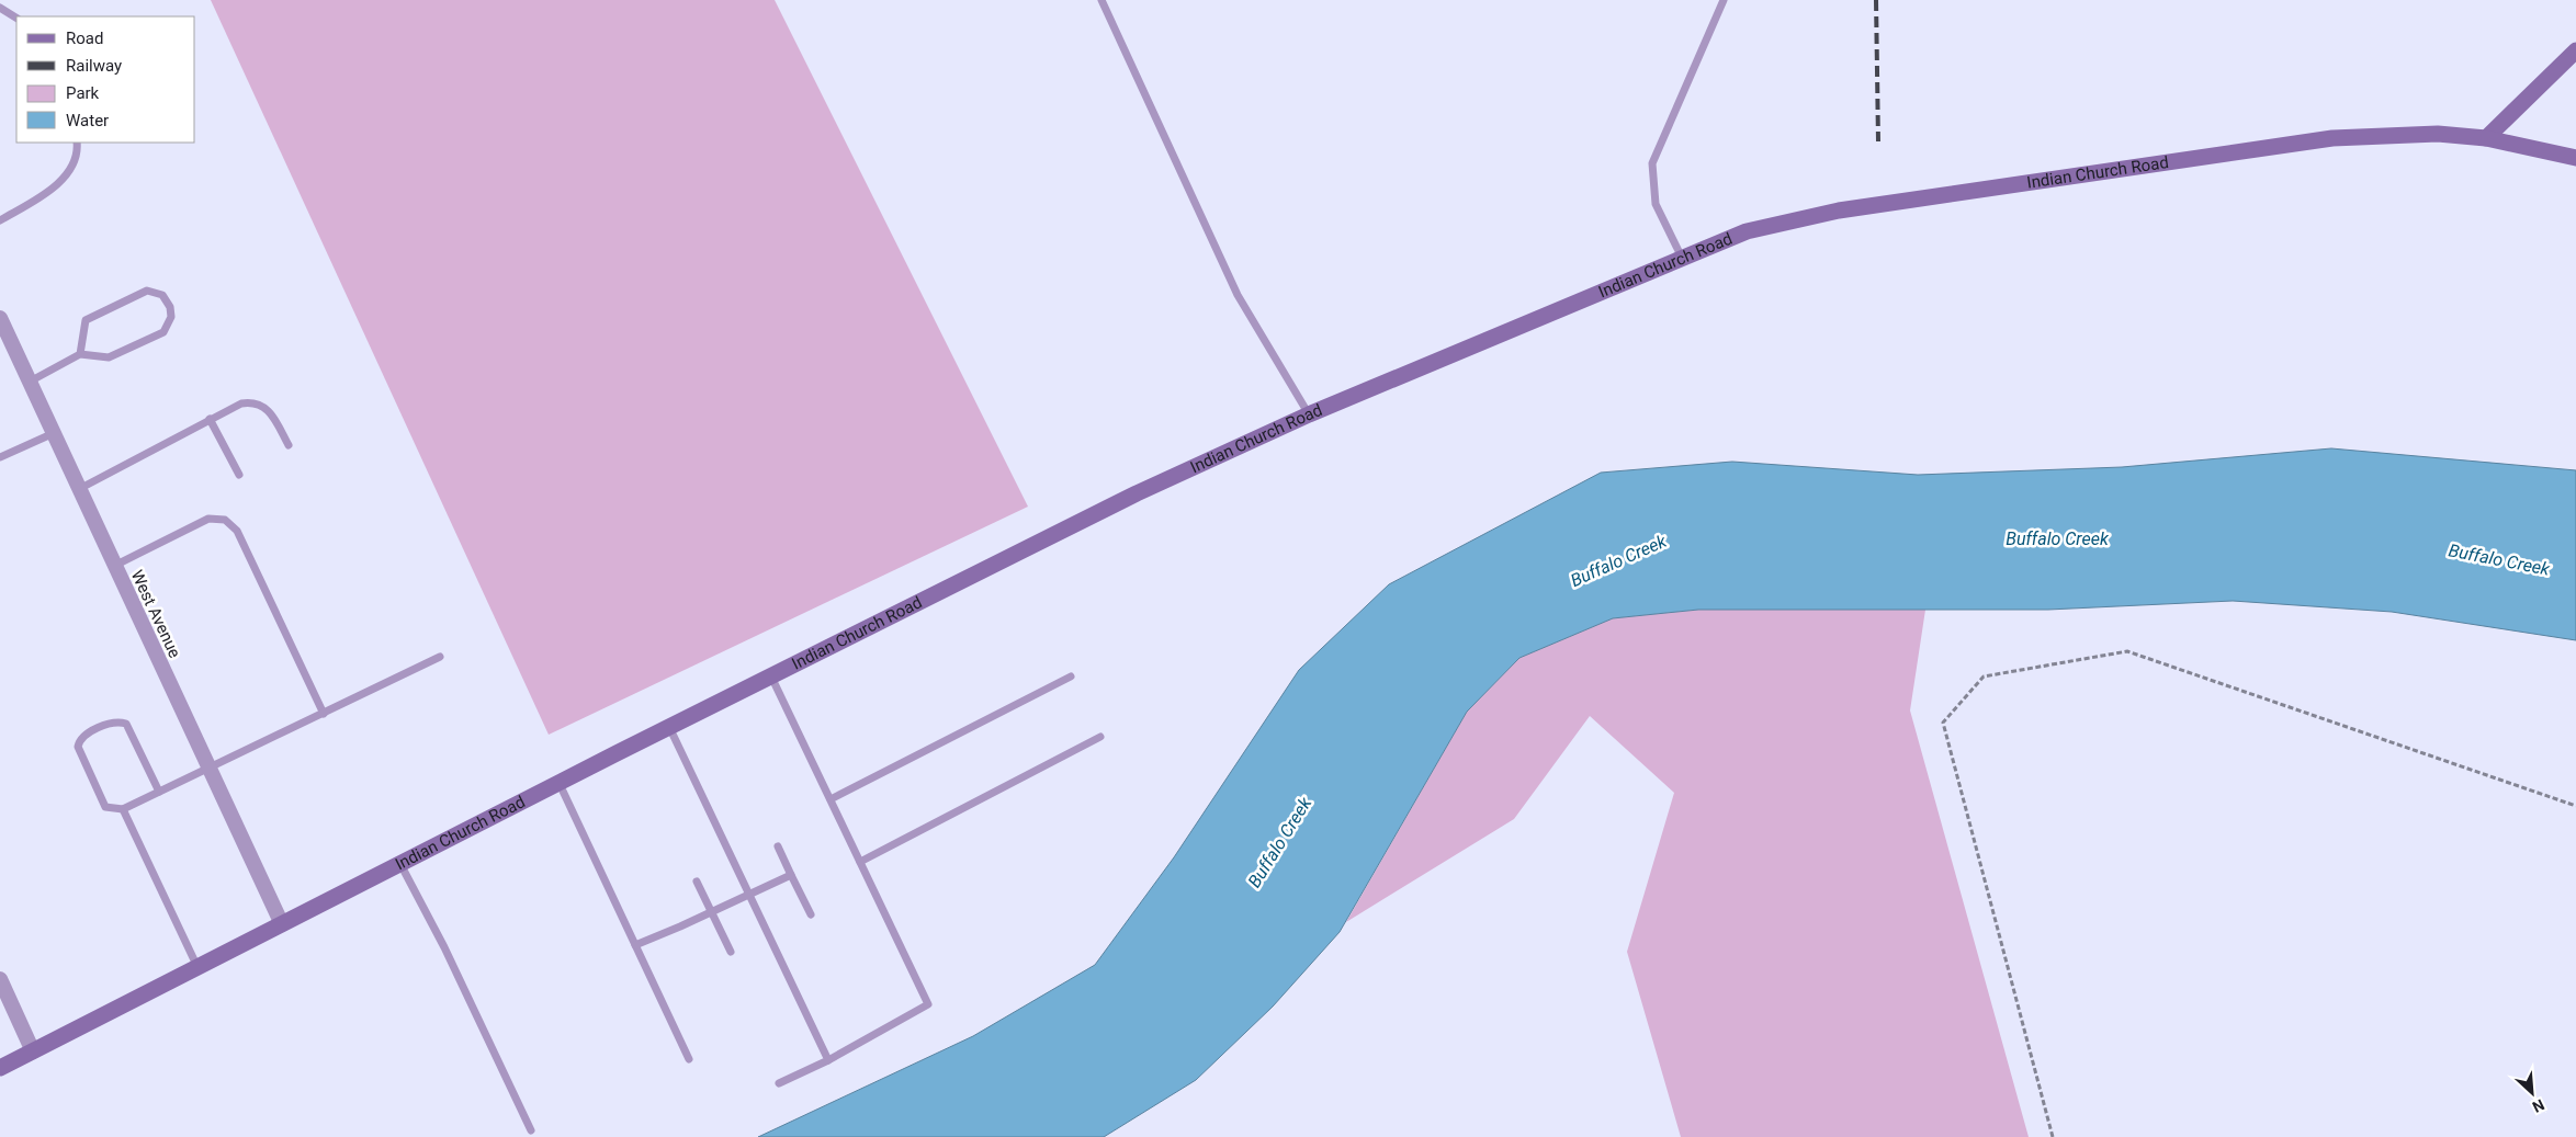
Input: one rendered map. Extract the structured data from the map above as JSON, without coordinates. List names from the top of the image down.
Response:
{
  "streets": {
    "street": ["Indian Church Road", "West Avenue"]
  },
  "crossings": [
    ["Indian Church Road", "West Avenue"]
  ],
  "water": ["Buffalo Creek"],
  "legend": [
    "Road",
    "Railway",
    "Park",
    "Water"
  ],
  "north": "bottom right"
}
